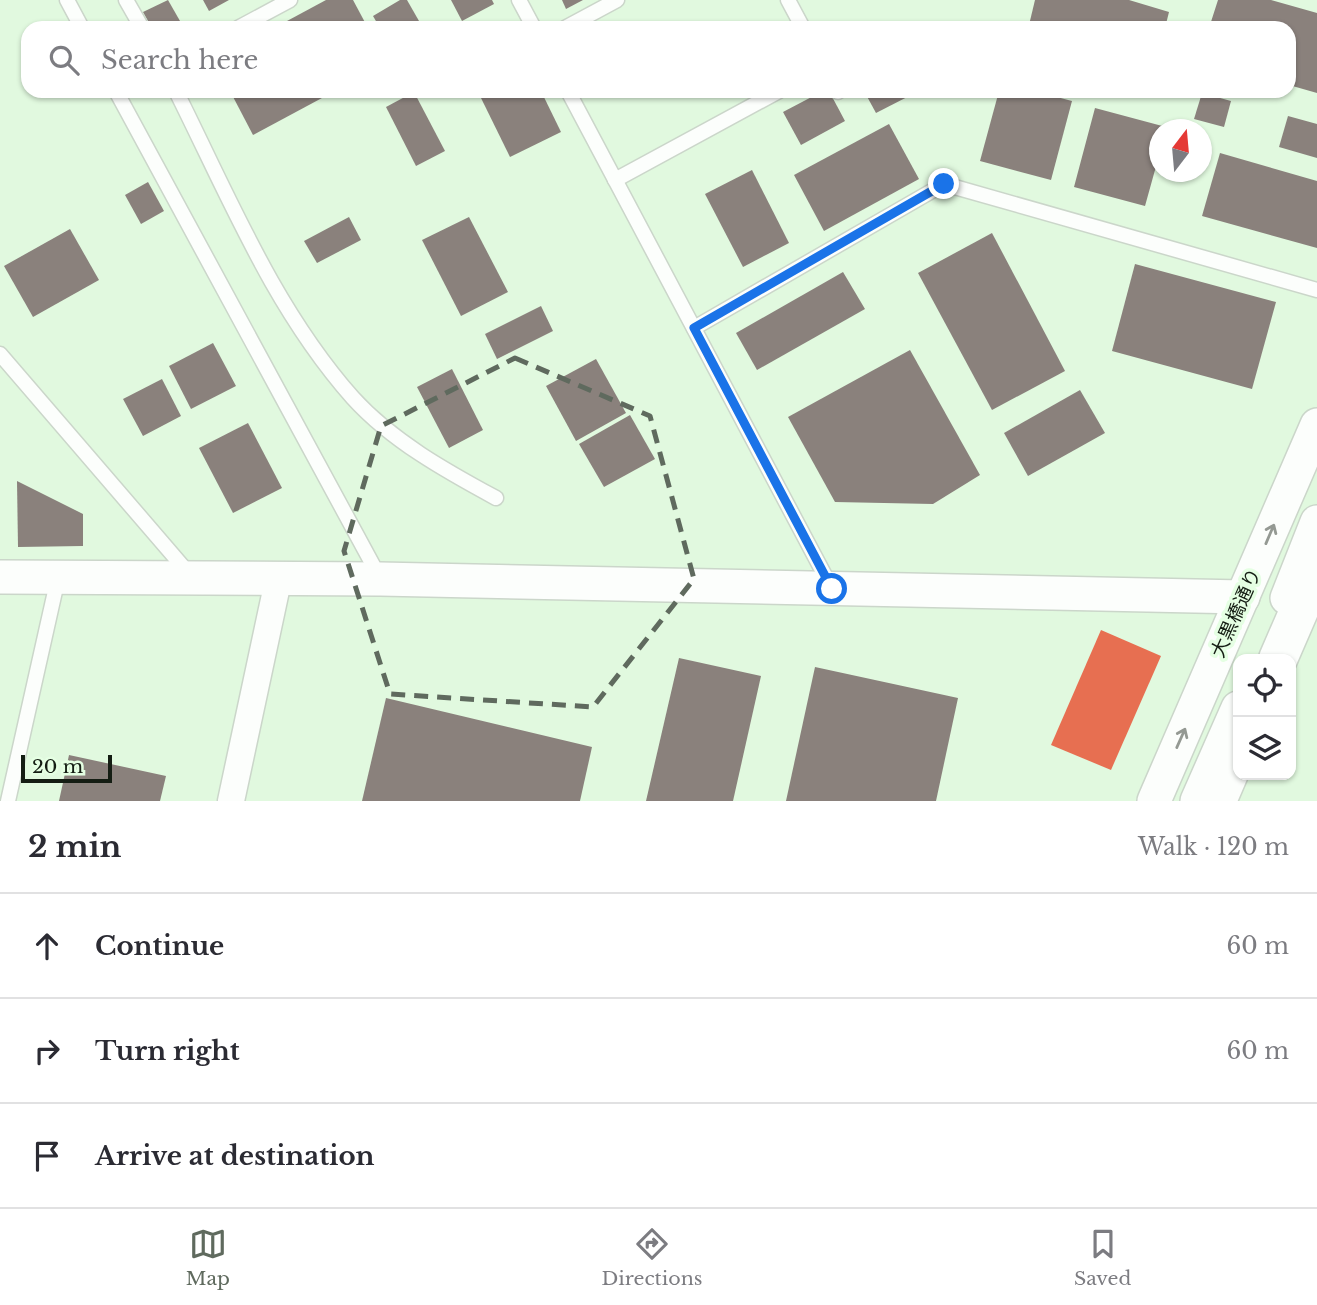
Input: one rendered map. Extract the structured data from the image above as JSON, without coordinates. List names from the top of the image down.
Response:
{
  "streets": {
    "street": ["大黒橋通り"]
  },
  "scale_bar": "20 m",
  "north": "top",
  "page": {
    "search": "Search here",
    "scale": "20 m",
    "heading": ["2 min", "Walk · 120 m"],
    "list": [
      ["Continue", "60 m"],
      ["Turn right", "60 m"],
      "Arrive at destination"
    ],
    "nav": ["Map", "Directions", "Saved"]
  }
}
